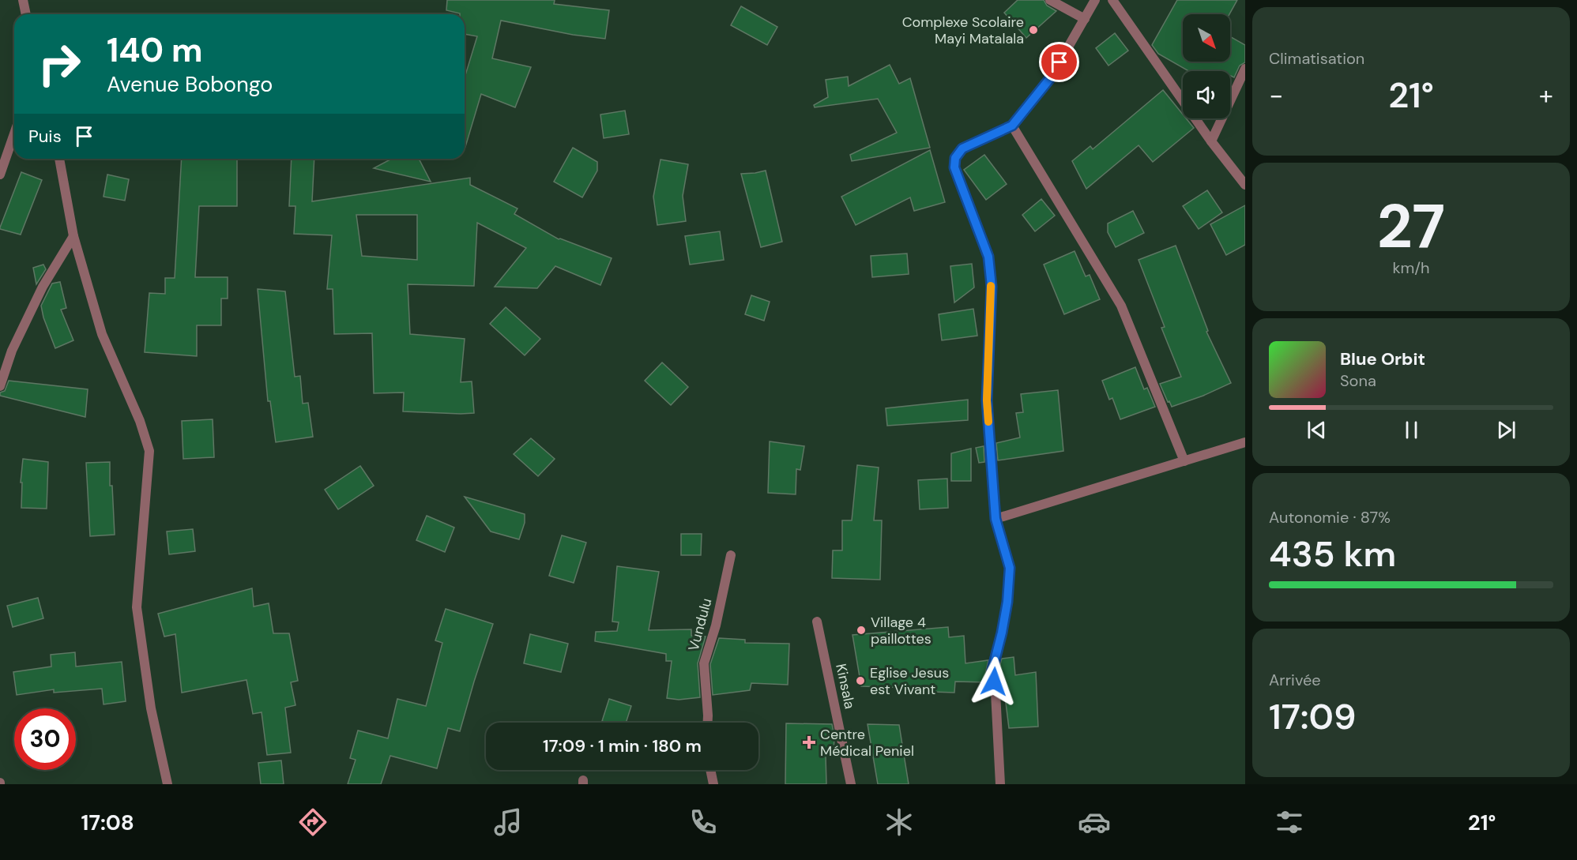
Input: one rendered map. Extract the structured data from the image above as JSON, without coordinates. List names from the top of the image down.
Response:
{
  "streets": {
    "street": ["Vundulu", "Kinsala"]
  },
  "places": {
    "other": ["Complexe Scolaire Mayi Matalala", "Village 4 paillottes", "Eglise Jesus est Vivant"],
    "health": ["Centre Médical Peniel"]
  },
  "north": "bottom right",
  "page": {
    "tile": [
      "Climatisation",
      ["27", "km/h"],
      ["Autonomie · 87%", "435 km"],
      ["Arrivée", "17:09"]
    ],
    "turn": ["140 m", "Avenue Bobongo"],
    "heat": ["−", "21°", "+"],
    "then": "Puis",
    "song": ["Blue Orbit", "Sona"],
    "limit": "30",
    "trip": "17:09 · 1 min · 180 m",
    "tabs": ["17:08", "21°"]
  }
}
